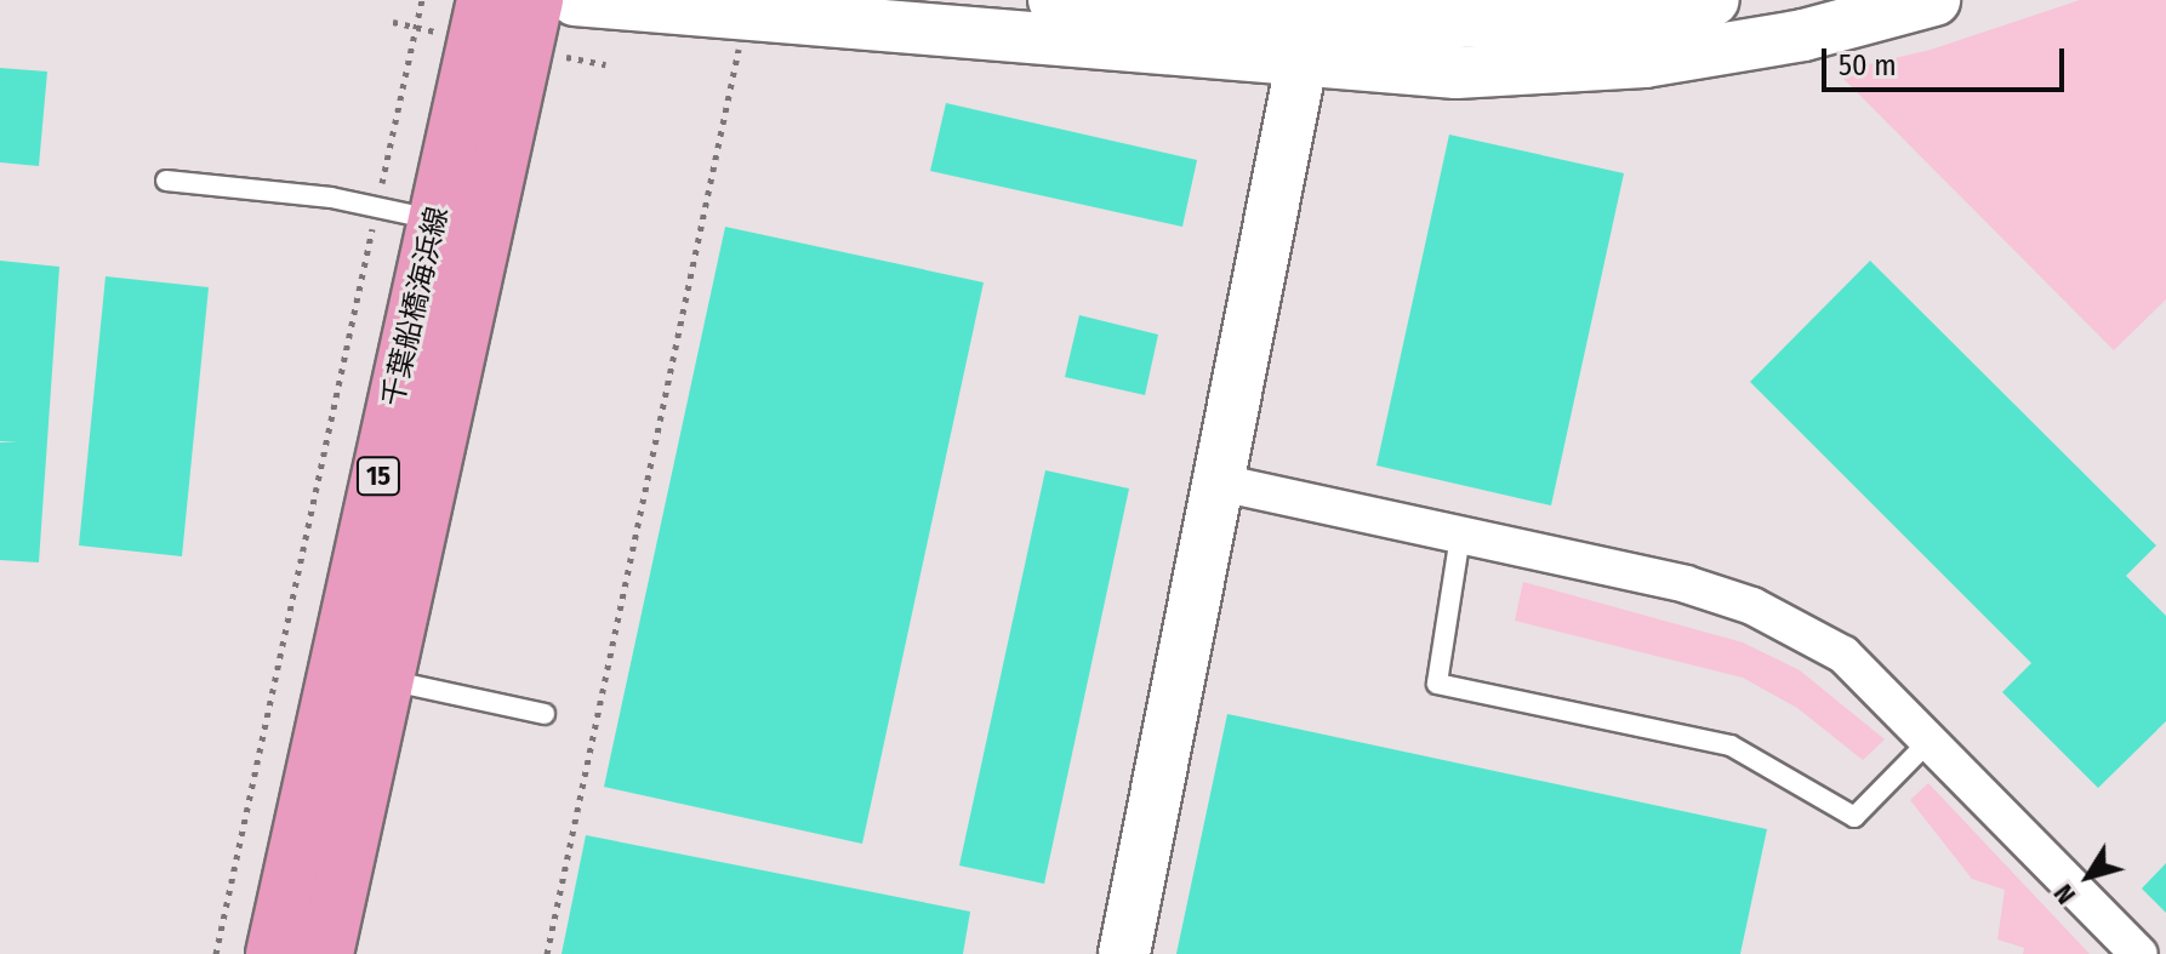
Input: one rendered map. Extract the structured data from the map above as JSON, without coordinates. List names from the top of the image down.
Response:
{
  "streets": {
    "main road": ["千葉船橋海浜線", "15"]
  },
  "scale_bar": "50 m",
  "north": "bottom left"
}
